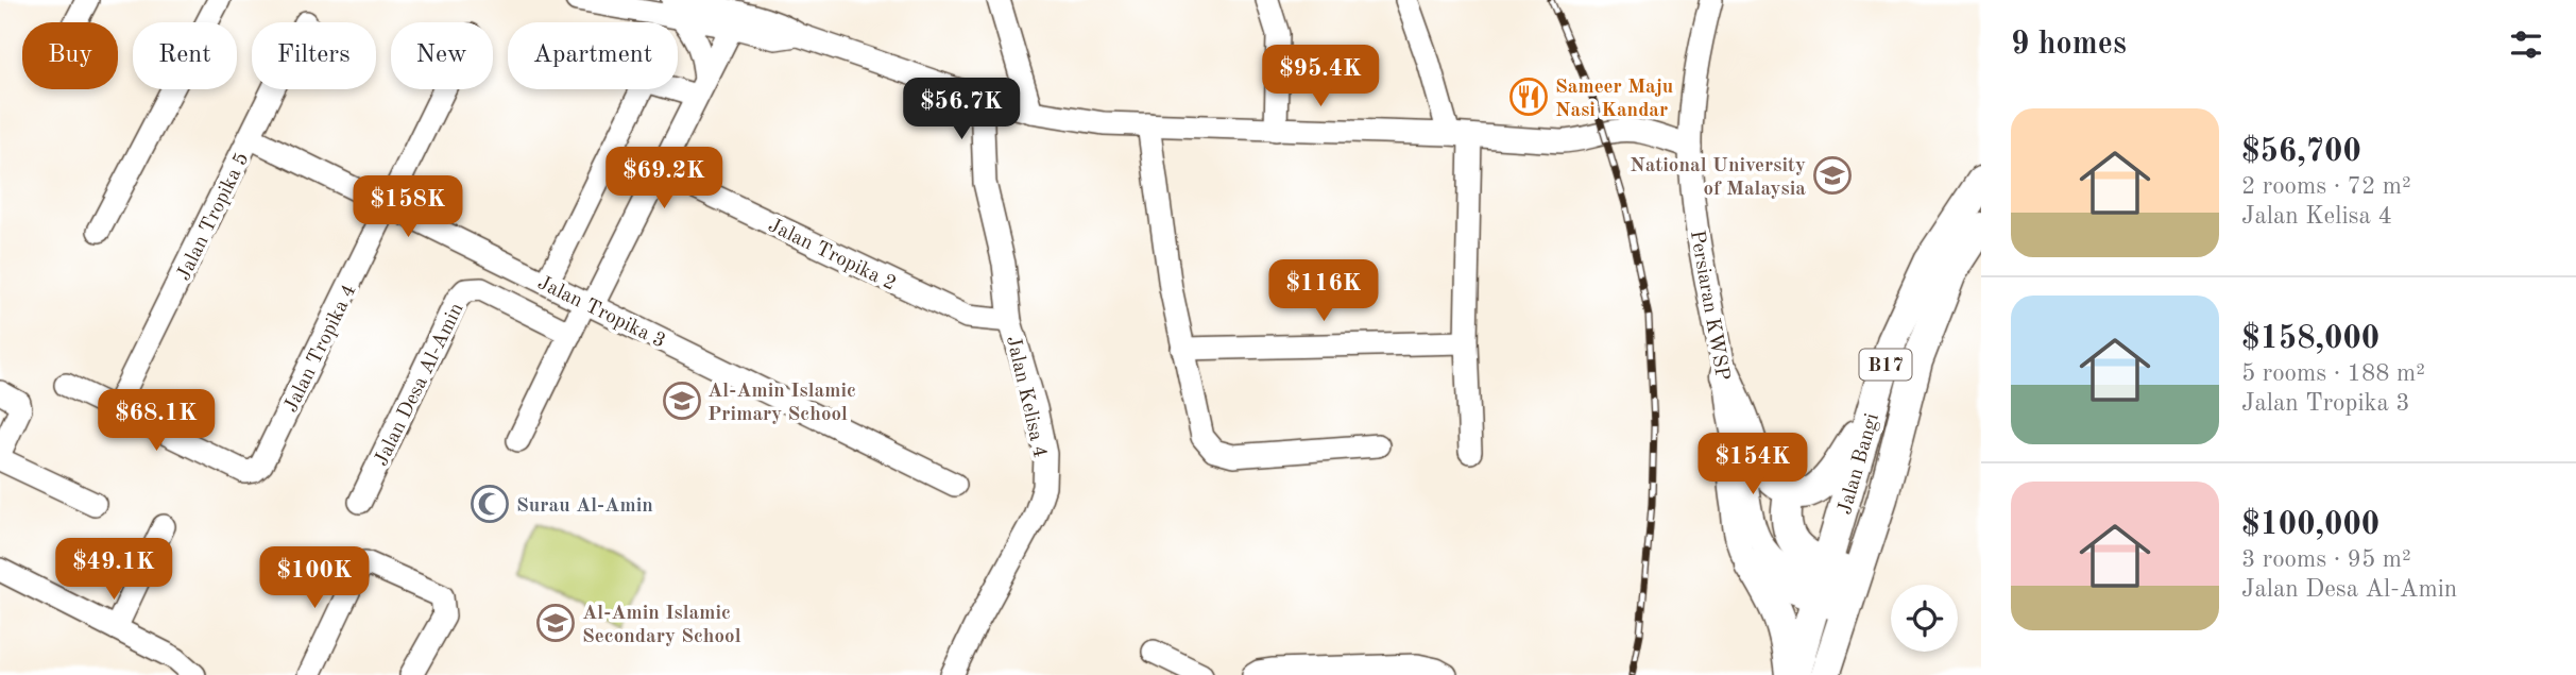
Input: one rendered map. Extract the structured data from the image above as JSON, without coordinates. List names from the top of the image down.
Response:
{
  "streets": {
    "main road": ["B17", "Jalan Bangi"],
    "street": [
      "Jalan Tropika 5",
      "Jalan Tropika 2",
      "Persiaran KWSP",
      "Jalan Tropika 3",
      "Jalan Tropika 4",
      "Jalan Desa Al-Amin",
      "Jalan Kelisa 4"
    ]
  },
  "crossings": [
    ["Jalan Tropika 5", "Jalan Tropika 3"],
    ["Jalan Tropika 5", "Jalan Tropika 4"],
    ["Jalan Tropika 2", "Jalan Kelisa 4"],
    ["Persiaran KWSP", "Jalan Bangi"],
    ["Jalan Tropika 3", "Jalan Tropika 4"]
  ],
  "places": {
    "restaurant": ["Sameer Maju Nasi Kandar"],
    "school or university": ["National University of Malaysia", "Al-Amin Islamic Primary School", "Al-Amin Islamic Secondary School"],
    "mosque": ["Surau Al-Amin"]
  },
  "page": {
    "heading": "9 homes",
    "chip": [
      "Buy",
      "Rent",
      "Filters",
      "New",
      "Apartment"
    ],
    "price": [
      "$95.4K",
      "$56.7K",
      "$69.2K",
      "$158K",
      "$116K",
      "$68.1K",
      "$154K",
      "$49.1K",
      "$100K"
    ],
    "list": [
      {
        "name": "$56,700",
        "note": "2 rooms · 72 m² · Jalan Kelisa 4"
      },
      {
        "name": "$158,000",
        "note": "5 rooms · 188 m² · Jalan Tropika 3"
      },
      {
        "name": "$100,000",
        "note": "3 rooms · 95 m² · Jalan Desa Al-Amin"
      }
    ]
  }
}
